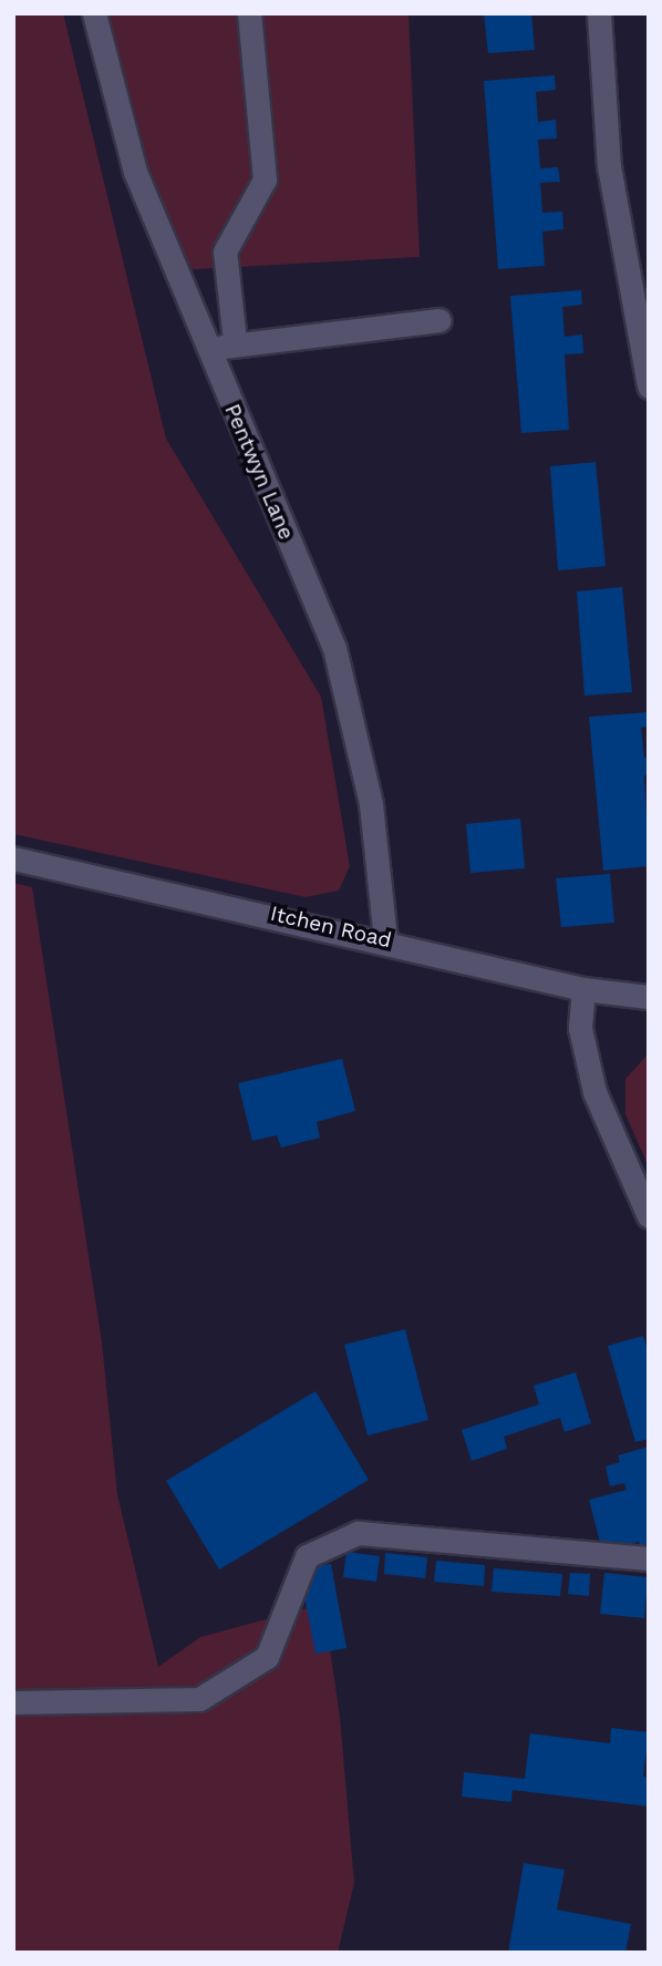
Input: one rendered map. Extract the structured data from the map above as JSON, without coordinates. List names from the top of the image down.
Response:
{
  "streets": {
    "street": ["Pentwyn Lane", "Itchen Road"]
  },
  "crossings": [
    ["Pentwyn Lane", "Itchen Road"]
  ]
}
